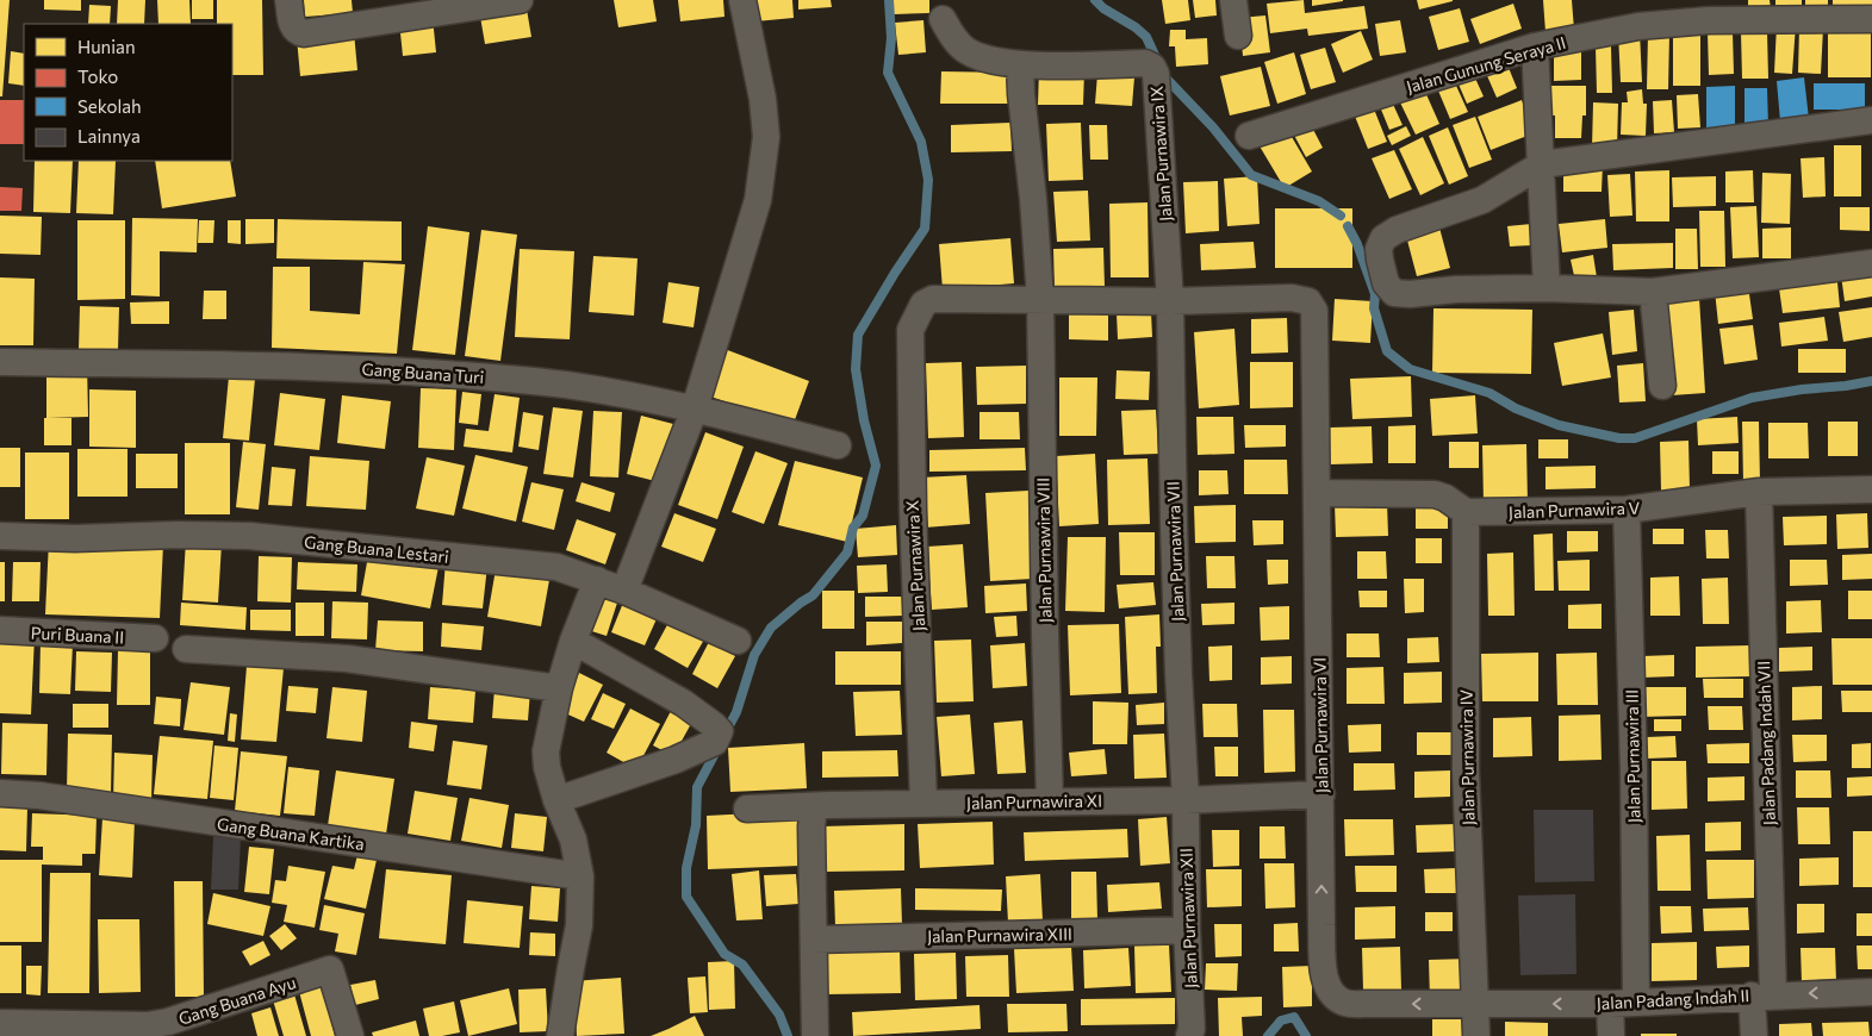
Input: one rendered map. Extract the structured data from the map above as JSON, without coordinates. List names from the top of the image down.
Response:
{
  "streets": {
    "street": [
      "Jalan Gunung Seraya II",
      "Jalan Purnawira IX",
      "Gang Buana Turi",
      "Jalan Purnawira V",
      "Gang Buana Lestari",
      "Jalan Purnawira VIII",
      "Jalan Purnawira VII",
      "Jalan Purnawira X",
      "Puri Buana II",
      "Jalan Purnawira VI",
      "Jalan Padang Indah VII",
      "Jalan Purnawira III",
      "Jalan Purnawira IV",
      "Jalan Purnawira XI",
      "Gang Buana Kartika",
      "Jalan Purnawira XII",
      "Jalan Purnawira XIII",
      "Jalan Padang Indah II",
      "Gang Buana Ayu"
    ]
  },
  "crossings": [
    ["Jalan Purnawira IX", "Jalan Purnawira VII"],
    ["Jalan Purnawira IX", "Jalan Purnawira VI"],
    ["Jalan Purnawira V", "Jalan Padang Indah VII"],
    ["Jalan Purnawira V", "Jalan Purnawira III"],
    ["Jalan Purnawira V", "Jalan Purnawira IV"],
    ["Jalan Purnawira VIII", "Jalan Purnawira X"],
    ["Jalan Purnawira VIII", "Jalan Purnawira XI"],
    ["Jalan Purnawira VII", "Jalan Purnawira VI"],
    ["Jalan Purnawira VII", "Jalan Purnawira XI"],
    ["Jalan Purnawira VII", "Jalan Purnawira XII"],
    ["Jalan Purnawira X", "Jalan Purnawira XI"],
    ["Jalan Purnawira VI", "Jalan Purnawira IV"],
    ["Jalan Purnawira VI", "Jalan Purnawira XI"],
    ["Jalan Purnawira VI", "Jalan Padang Indah II"],
    ["Jalan Padang Indah VII", "Jalan Padang Indah II"],
    ["Jalan Purnawira III", "Jalan Padang Indah II"],
    ["Jalan Purnawira IV", "Jalan Padang Indah II"],
    ["Jalan Purnawira XI", "Jalan Purnawira XII"],
    ["Jalan Purnawira XII", "Jalan Purnawira XIII"]
  ],
  "one_way": ["Jalan Padang Indah II"],
  "legend": [
    "Hunian",
    "Toko",
    "Sekolah",
    "Lainnya"
  ]
}
